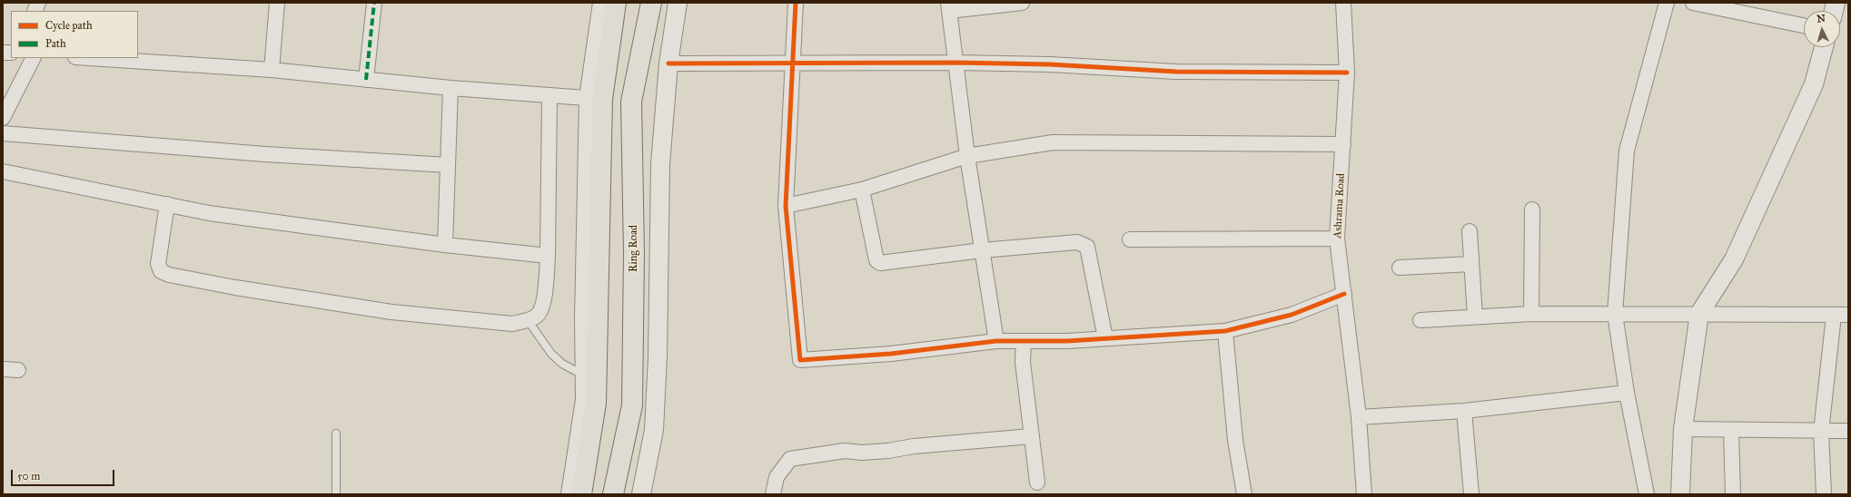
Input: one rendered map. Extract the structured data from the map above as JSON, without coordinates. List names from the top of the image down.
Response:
{
  "streets": {
    "highway": ["Ring Road"],
    "street": ["Ashrama Road"]
  },
  "legend": ["Cycle path", "Path"],
  "scale_bar": "50 m",
  "north": "top"
}
